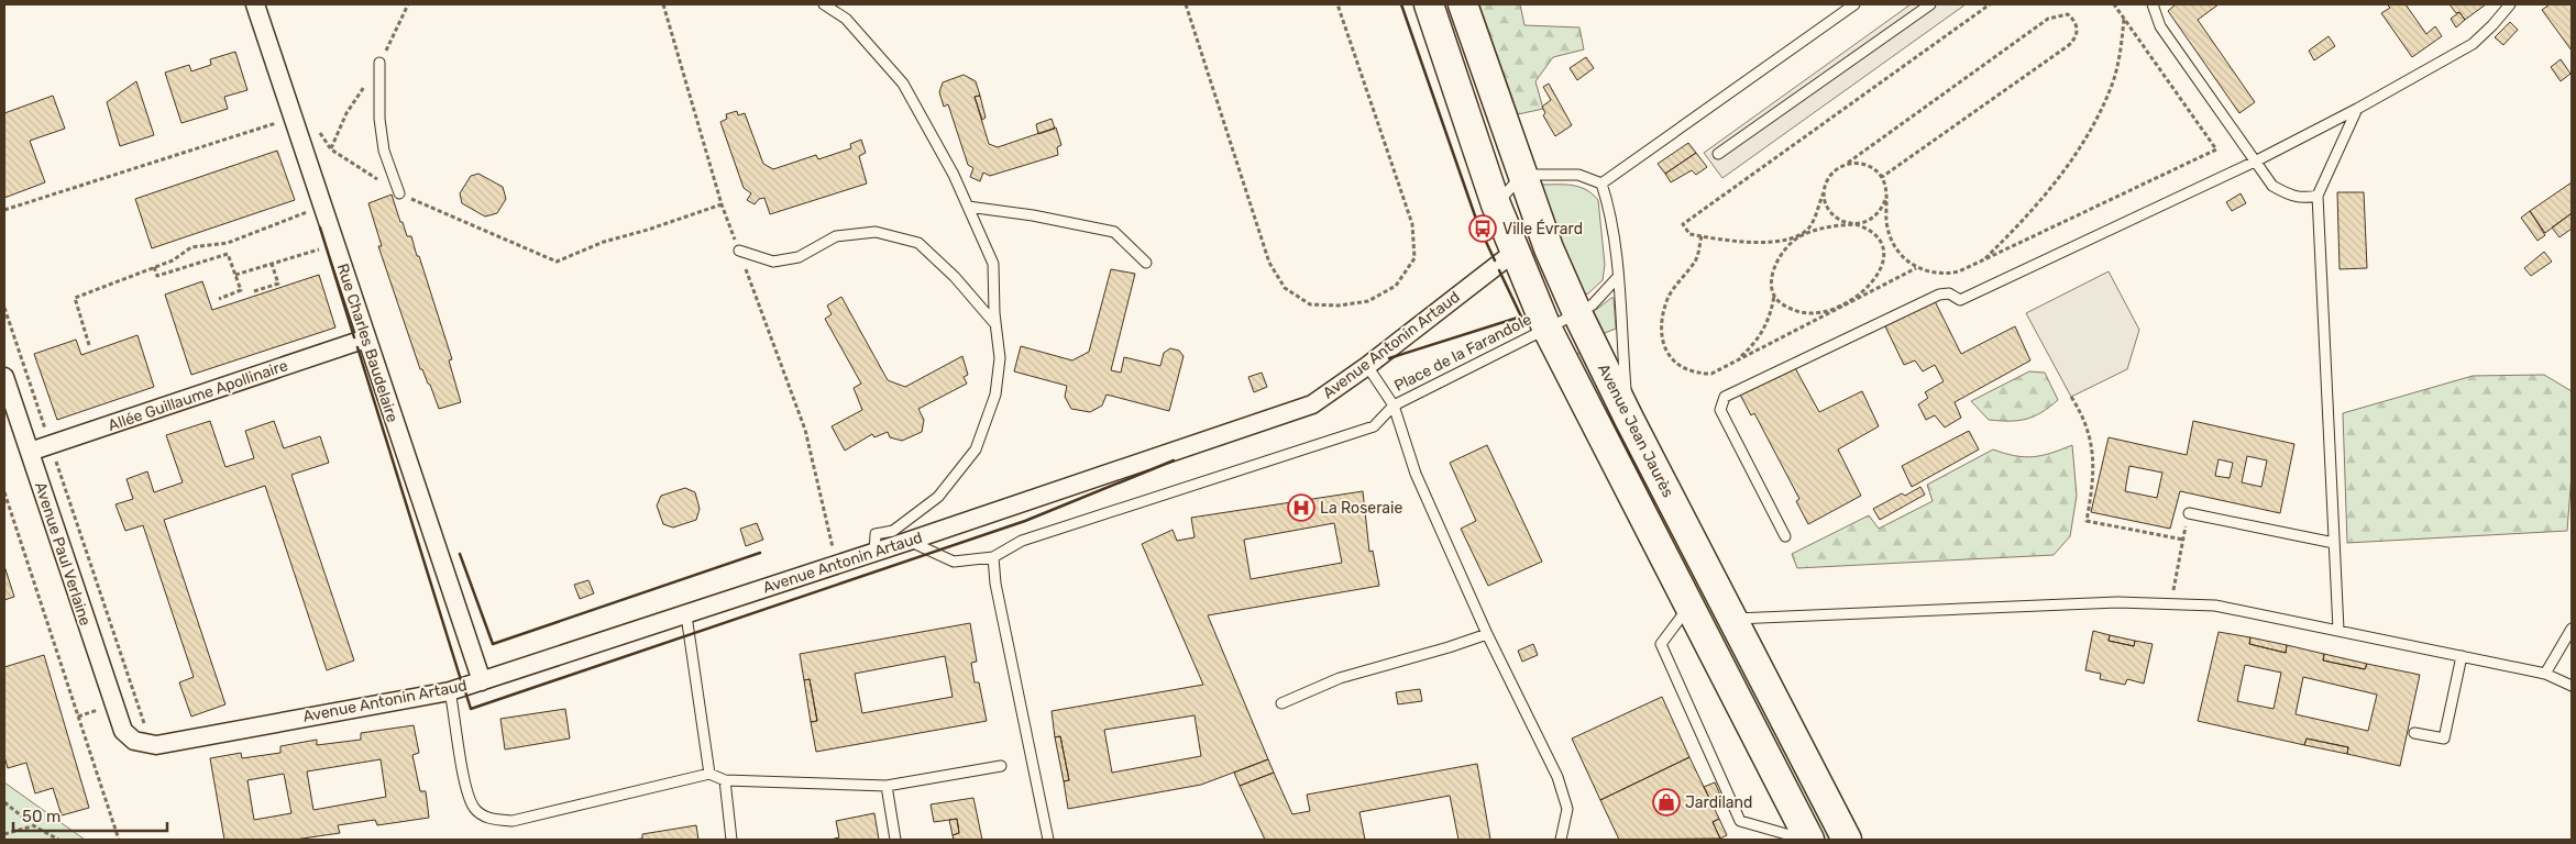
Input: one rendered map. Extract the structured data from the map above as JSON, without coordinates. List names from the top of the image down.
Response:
{
  "streets": {
    "main road": ["Avenue Jean Jaurès"],
    "street": [
      "Rue Charles Baudelaire",
      "Avenue Antonin Artaud",
      "Allée Guillaume Apollinaire",
      "Avenue Paul Verlaine"
    ],
    "lane": ["Place de la Farandole"]
  },
  "crossings": [
    ["Rue Charles Baudelaire", "Avenue Antonin Artaud"],
    ["Rue Charles Baudelaire", "Allée Guillaume Apollinaire"],
    ["Avenue Antonin Artaud", "Avenue Paul Verlaine"],
    ["Place de la Farandole", "Avenue Jean Jaurès"],
    ["Allée Guillaume Apollinaire", "Avenue Paul Verlaine"]
  ],
  "places": {
    "bus stop": ["Ville Évrard"],
    "hospital": ["La Roseraie"],
    "shop": ["Jardiland"]
  },
  "scale_bar": "50 m"
}
